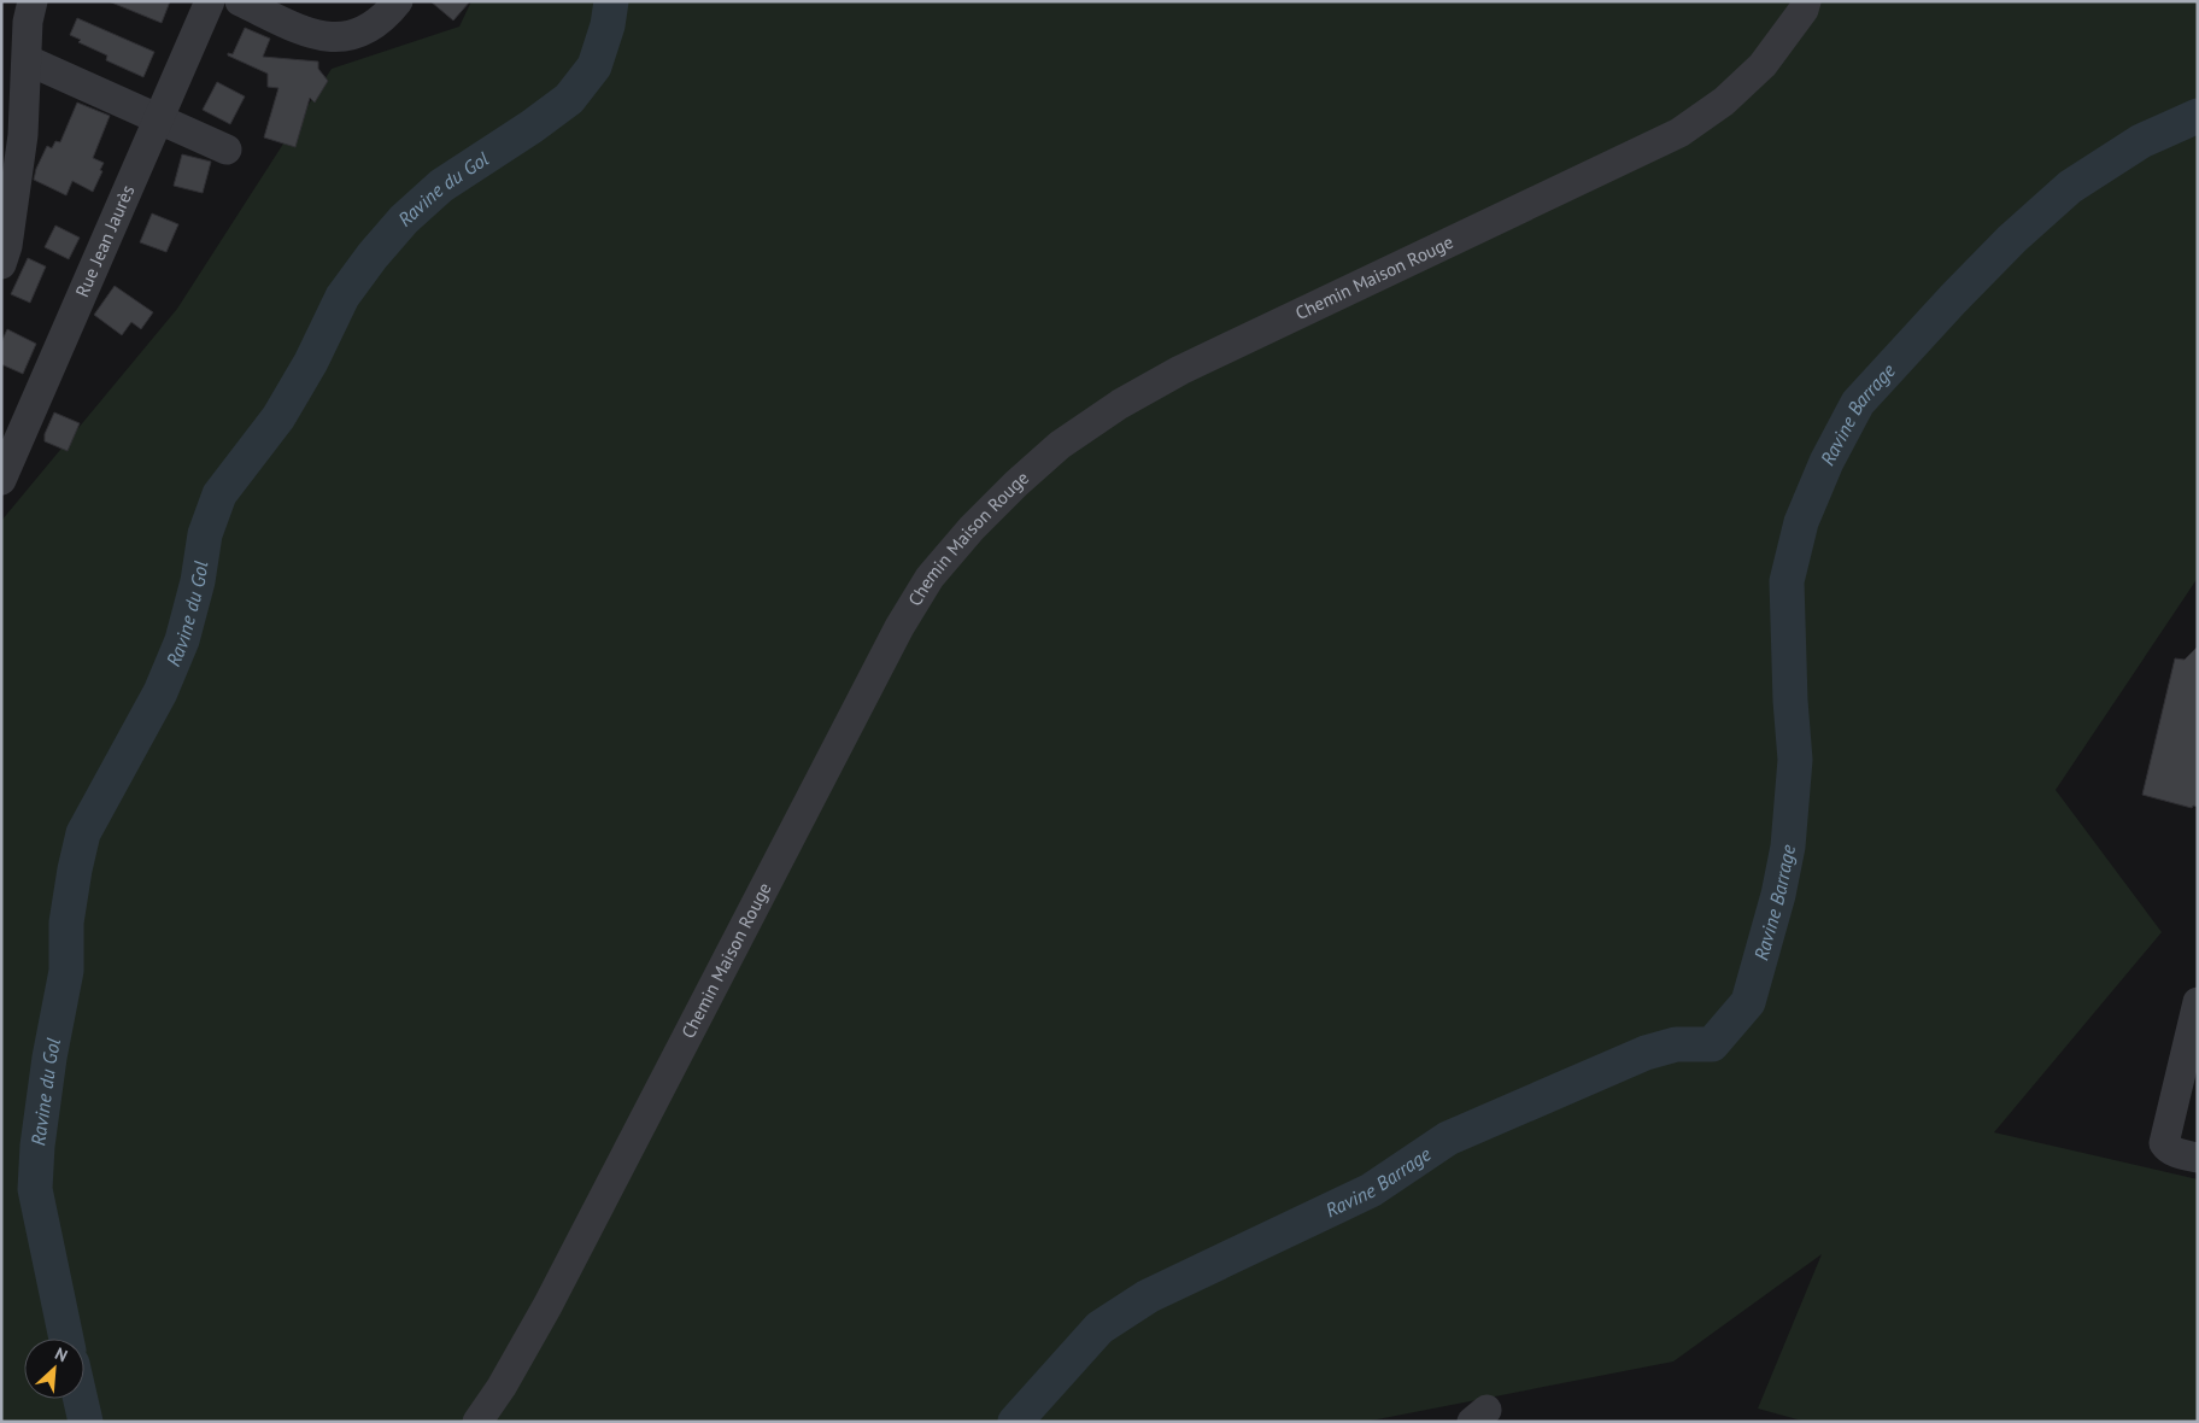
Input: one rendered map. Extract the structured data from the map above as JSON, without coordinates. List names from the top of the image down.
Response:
{
  "streets": {
    "street": ["Rue Jean Jaurès", "Chemin Maison Rouge"]
  },
  "water": ["Ravine du Gol", "Ravine Barrage"],
  "north": "top right"
}
